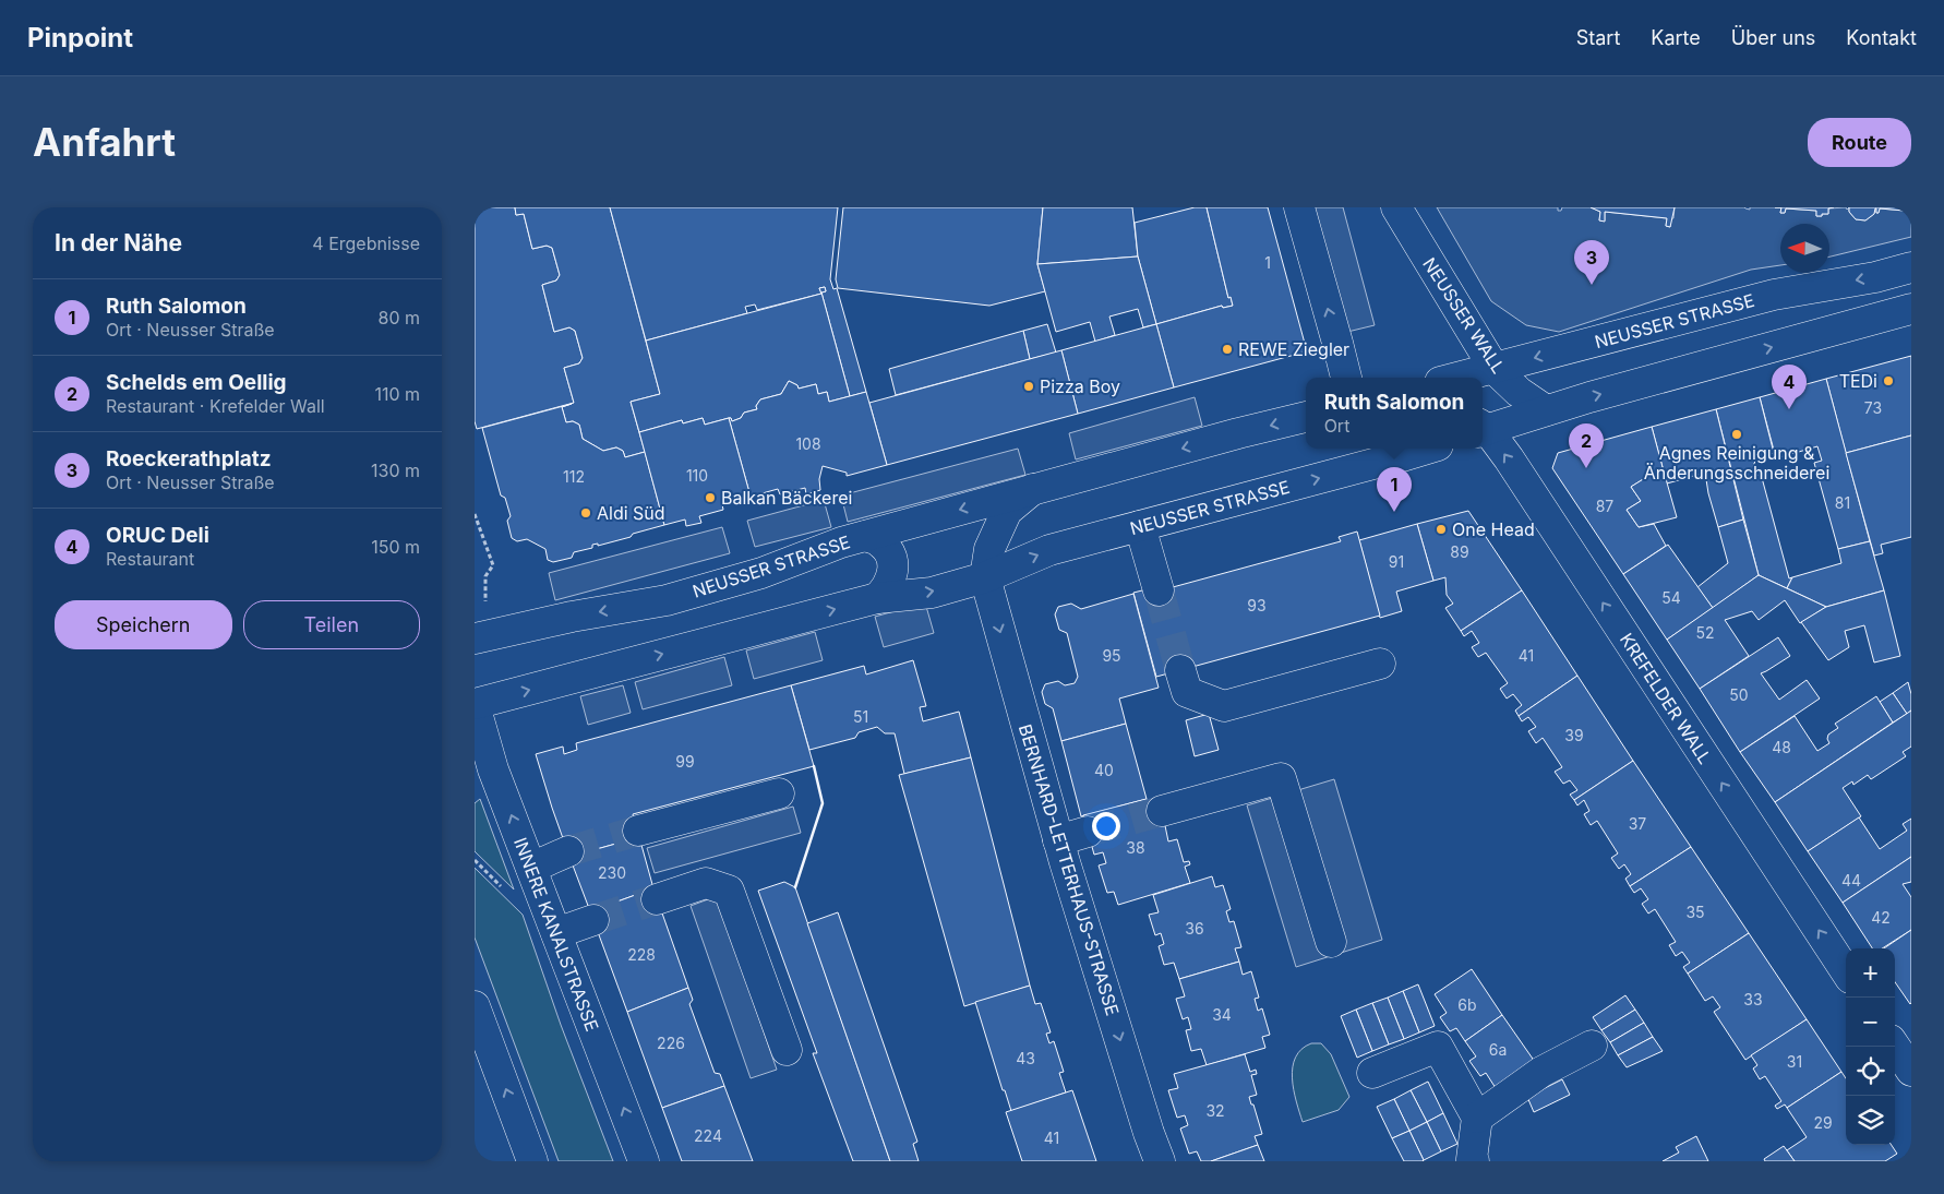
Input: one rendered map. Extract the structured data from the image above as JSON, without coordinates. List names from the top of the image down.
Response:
{
  "streets": {
    "main road": [
      "NEUSSER WALL",
      "NEUSSER STRASSE",
      "KREFELDER WALL",
      "BERNHARD-LETTERHAUS-STRASSE",
      "INNERE KANALSTRASSE"
    ]
  },
  "crossings": [
    ["NEUSSER WALL", "NEUSSER STRASSE"],
    ["NEUSSER STRASSE", "BERNHARD-LETTERHAUS-STRASSE"],
    ["NEUSSER STRASSE", "INNERE KANALSTRASSE"]
  ],
  "one_way": ["KREFELDER WALL", "BERNHARD-LETTERHAUS-STRASSE"],
  "places": [
    "REWE Ziegler",
    "TEDi",
    "Pizza Boy",
    "Agnes Reinigung & Änderungsschneiderei",
    "Balkan Bäckerei",
    "Aldi Süd",
    "One Head"
  ],
  "house_numbers": [
    "1",
    "73",
    "108",
    "110",
    "112",
    "81",
    "87",
    "89",
    "91",
    "54",
    "93",
    "52",
    "95",
    "41",
    "50",
    "51",
    "39",
    "48",
    "99",
    "40",
    "37",
    "38",
    "230",
    "44",
    "35",
    "42",
    "36",
    "228",
    "33",
    "6b",
    "34",
    "226",
    "6a",
    "43",
    "31",
    "32",
    "29",
    "224",
    "41"
  ],
  "north": "left",
  "page": {
    "header": "Pinpoint",
    "nav": [
      "Start",
      "Karte",
      "Über uns",
      "Kontakt"
    ],
    "buttons": [
      "Route",
      ["Speichern", "Teilen"]
    ],
    "title": "Anfahrt",
    "heading": ["In der Nähe", "4 Ergebnisse"],
    "pins": [
      "3",
      "4",
      "2",
      "1"
    ],
    "list": [
      {
        "mark": "1",
        "name": "Ruth Salomon",
        "note": "Ort · Neusser Straße",
        "value": "80 m"
      },
      {
        "mark": "2",
        "name": "Schelds em Oellig",
        "note": "Restaurant · Krefelder Wall",
        "value": "110 m"
      },
      {
        "mark": "3",
        "name": "Roeckerathplatz",
        "note": "Ort · Neusser Straße",
        "value": "130 m"
      },
      {
        "mark": "4",
        "name": "ORUC Deli",
        "note": "Restaurant",
        "value": "150 m"
      }
    ],
    "popup": ["Ruth Salomon", "Ort"],
    "map_buttons": ["+", "−"]
  }
}
